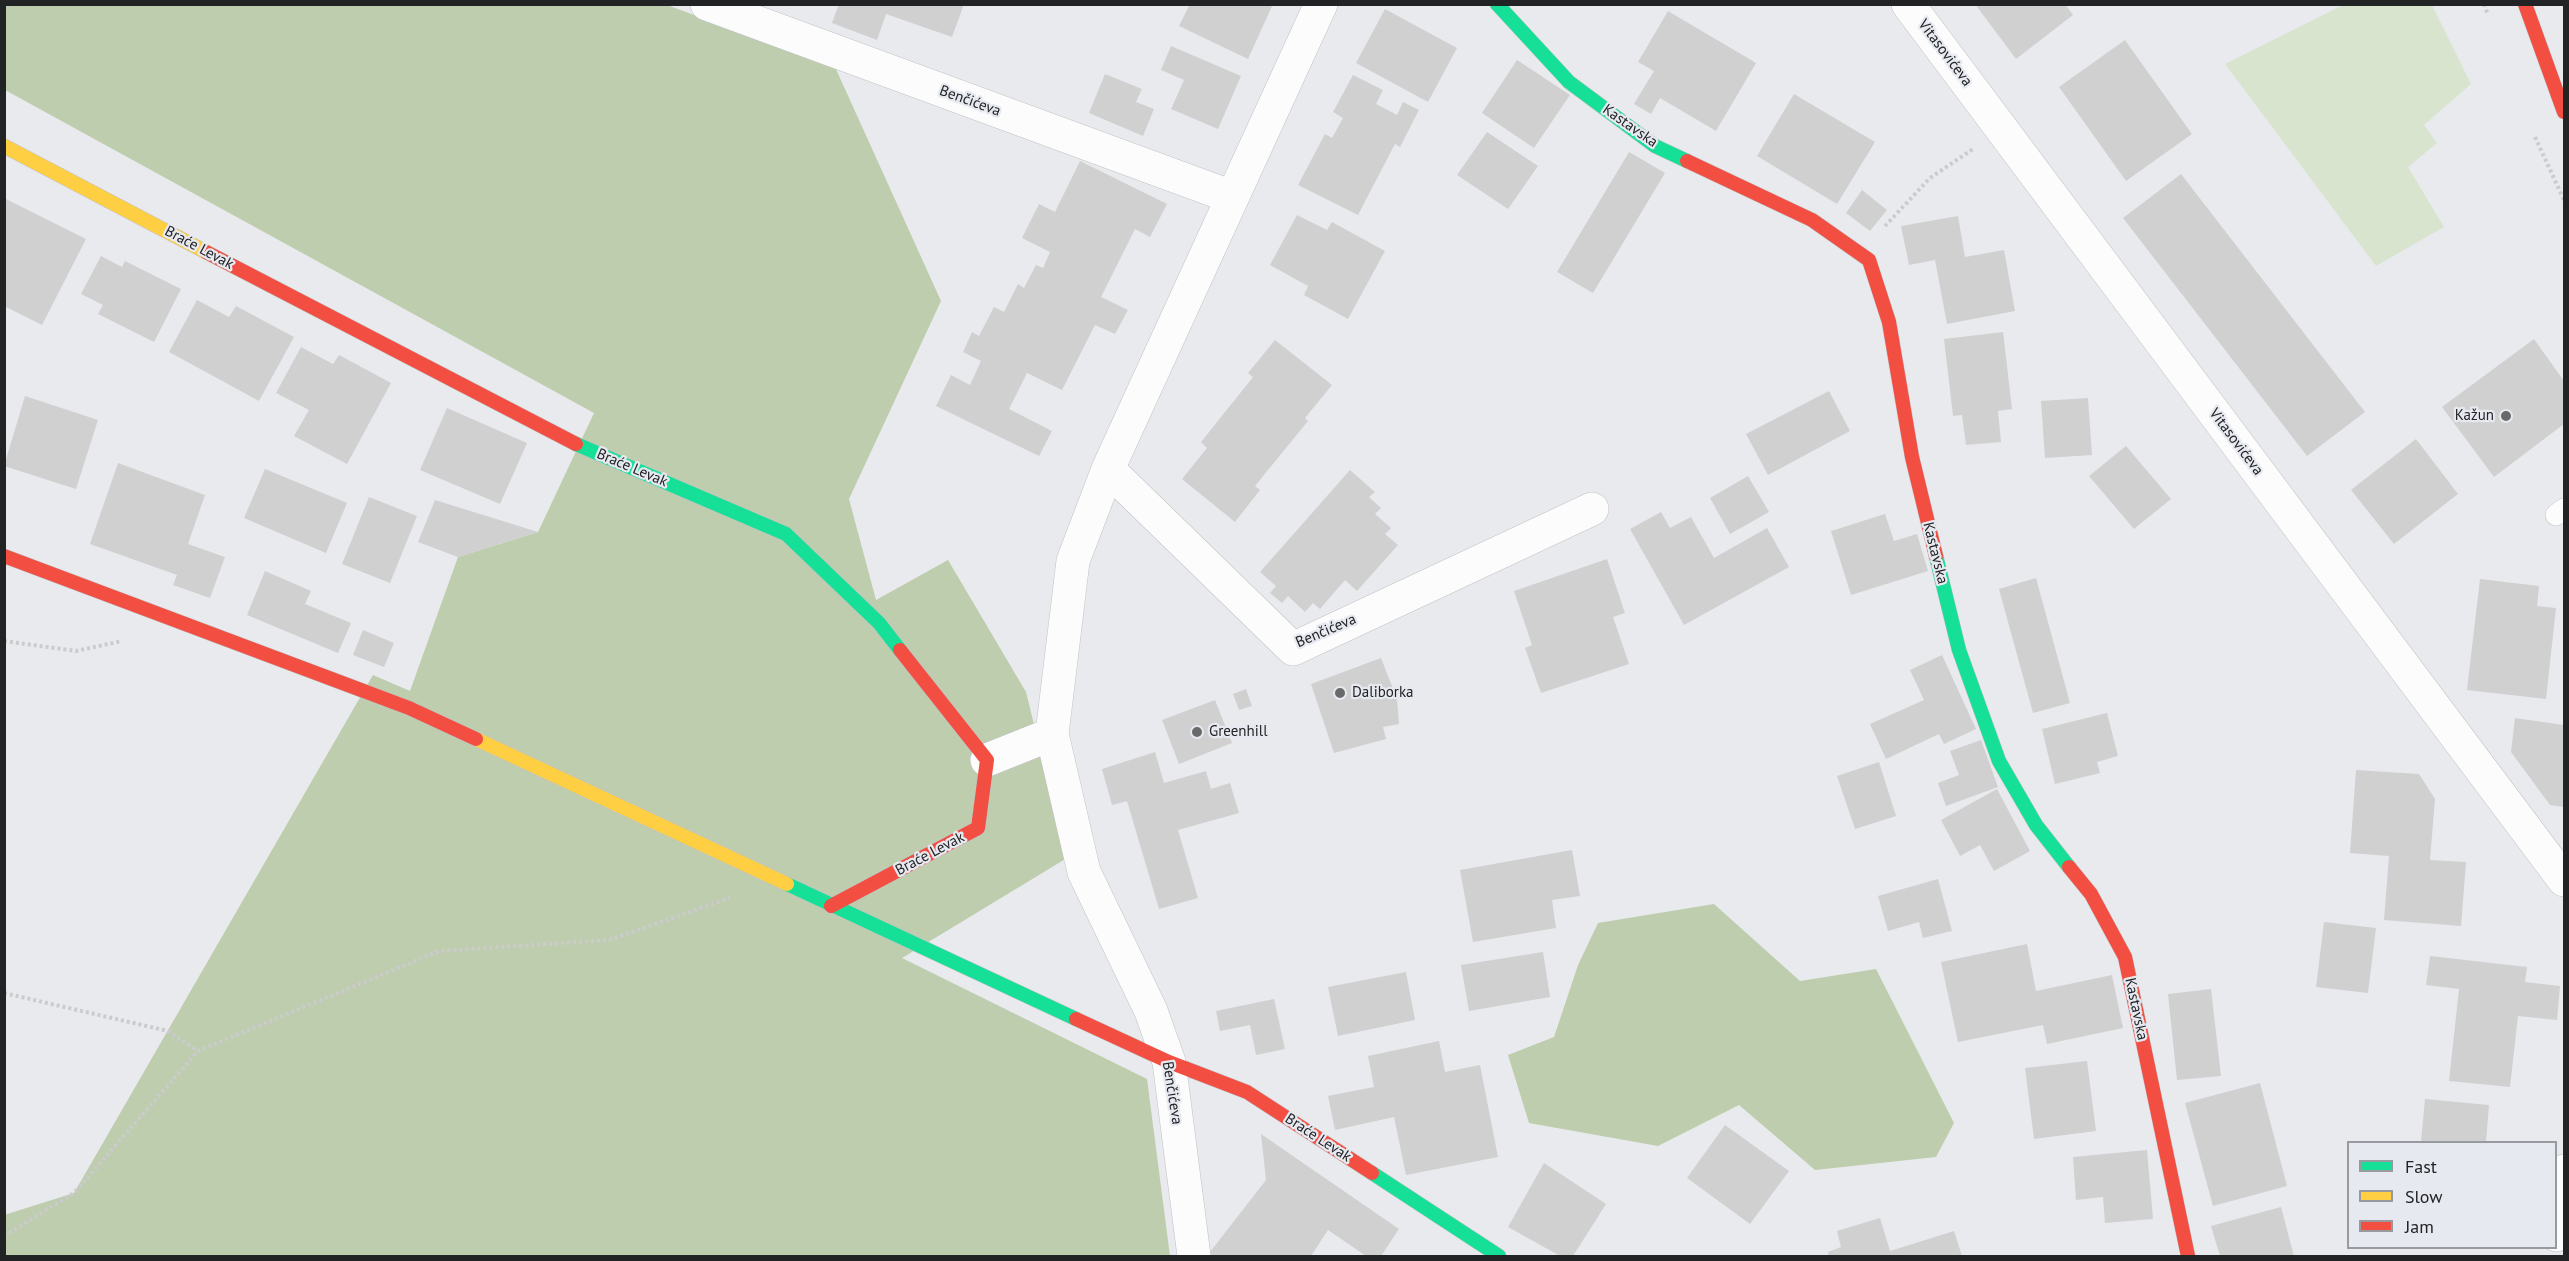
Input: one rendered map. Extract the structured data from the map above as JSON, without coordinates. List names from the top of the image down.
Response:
{
  "streets": {
    "street": [
      "Vitasovićeva",
      "Benčićeva",
      "Kastavska",
      "Braće Levak"
    ]
  },
  "crossings": [
    ["Benčićeva", "Braće Levak"]
  ],
  "places": ["Kažun", "Daliborka", "Greenhill"],
  "legend": ["Fast", "Slow", "Jam"]
}
